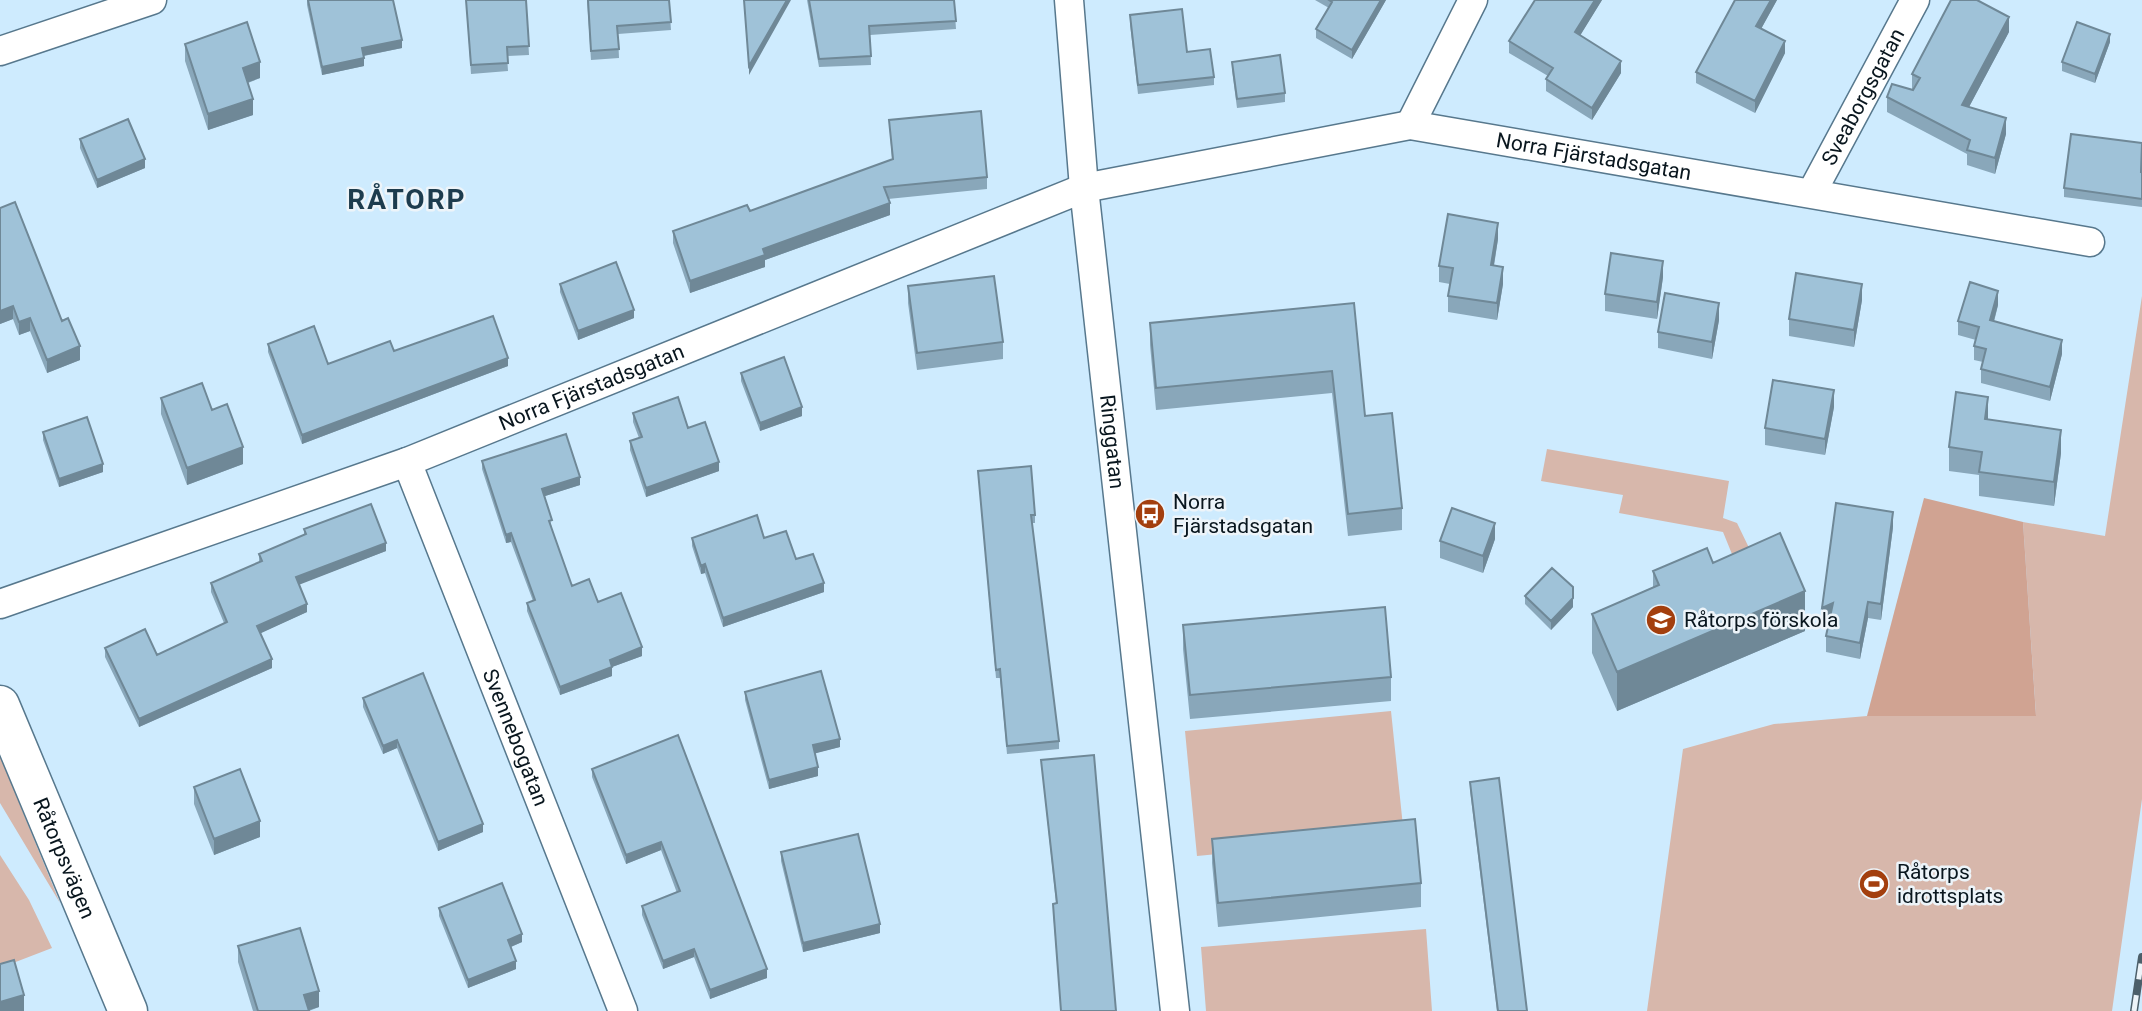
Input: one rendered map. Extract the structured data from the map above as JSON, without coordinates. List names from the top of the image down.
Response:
{
  "streets": {
    "street": [
      "Sveaborgsgatan",
      "Norra Fjärstadsgatan",
      "Ringgatan",
      "Svennebogatan",
      "Råtorpsvägen"
    ]
  },
  "crossings": [
    ["Sveaborgsgatan", "Norra Fjärstadsgatan"],
    ["Norra Fjärstadsgatan", "Ringgatan"],
    ["Norra Fjärstadsgatan", "Svennebogatan"]
  ],
  "districts": ["RÅTORP"],
  "places": {
    "bus stop": ["Norra Fjärstadsgatan"],
    "school or university": ["Råtorps förskola"],
    "sports": ["Råtorps idrottsplats"]
  }
}
